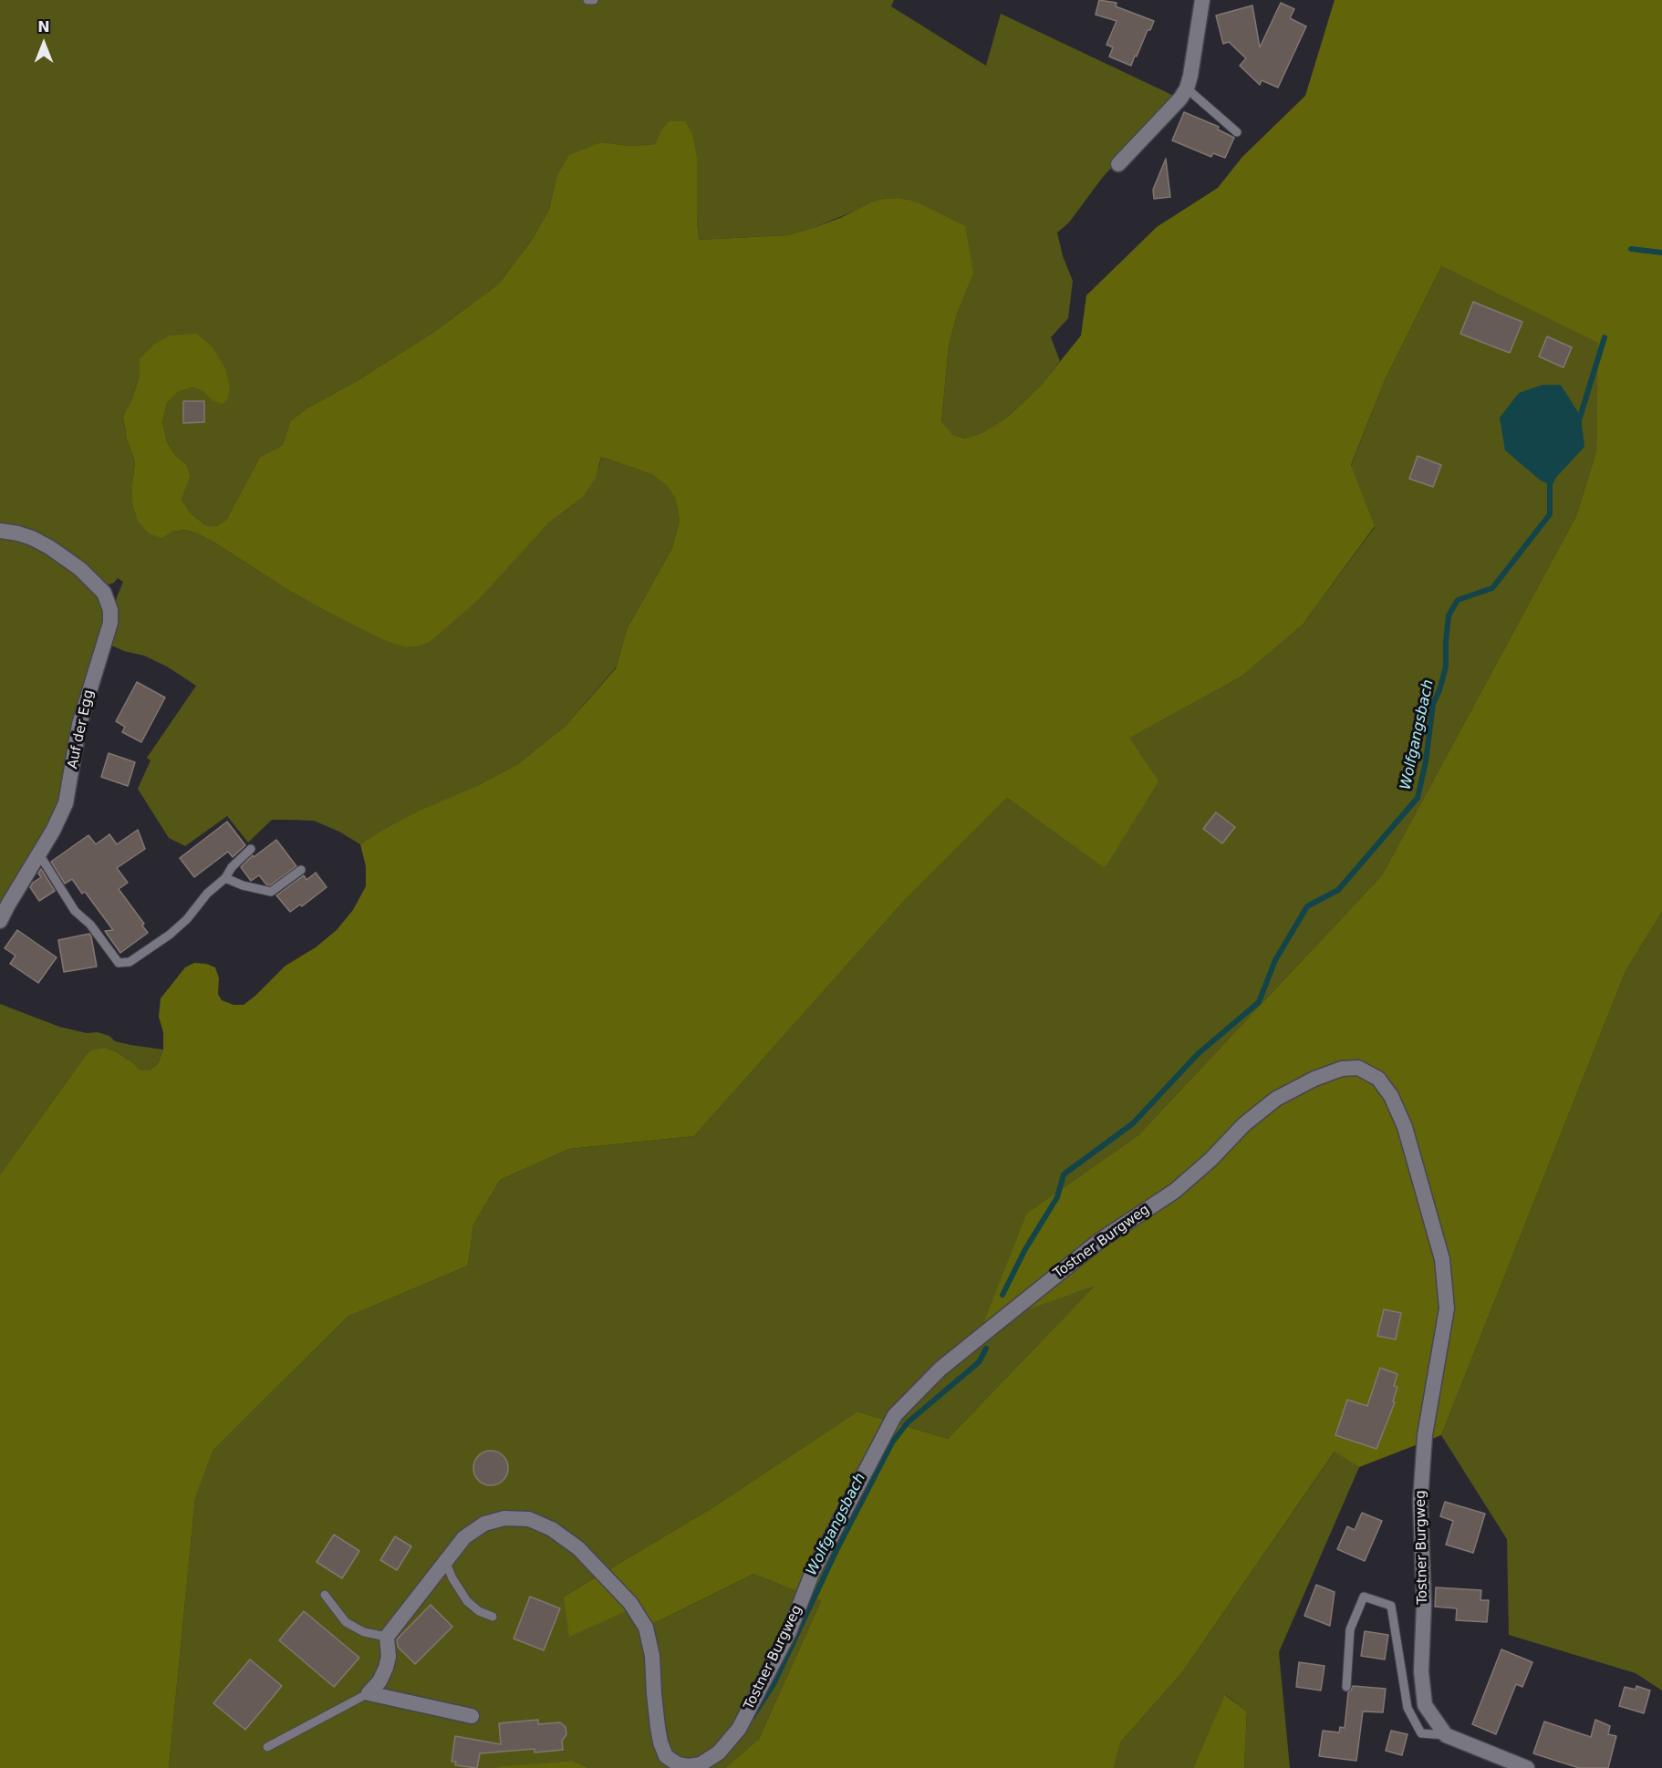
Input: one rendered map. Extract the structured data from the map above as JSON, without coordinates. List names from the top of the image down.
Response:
{
  "streets": {
    "street": ["Auf der Egg", "Tostner Burgweg"]
  },
  "water": ["Wolfgangsbach"],
  "north": "top"
}
